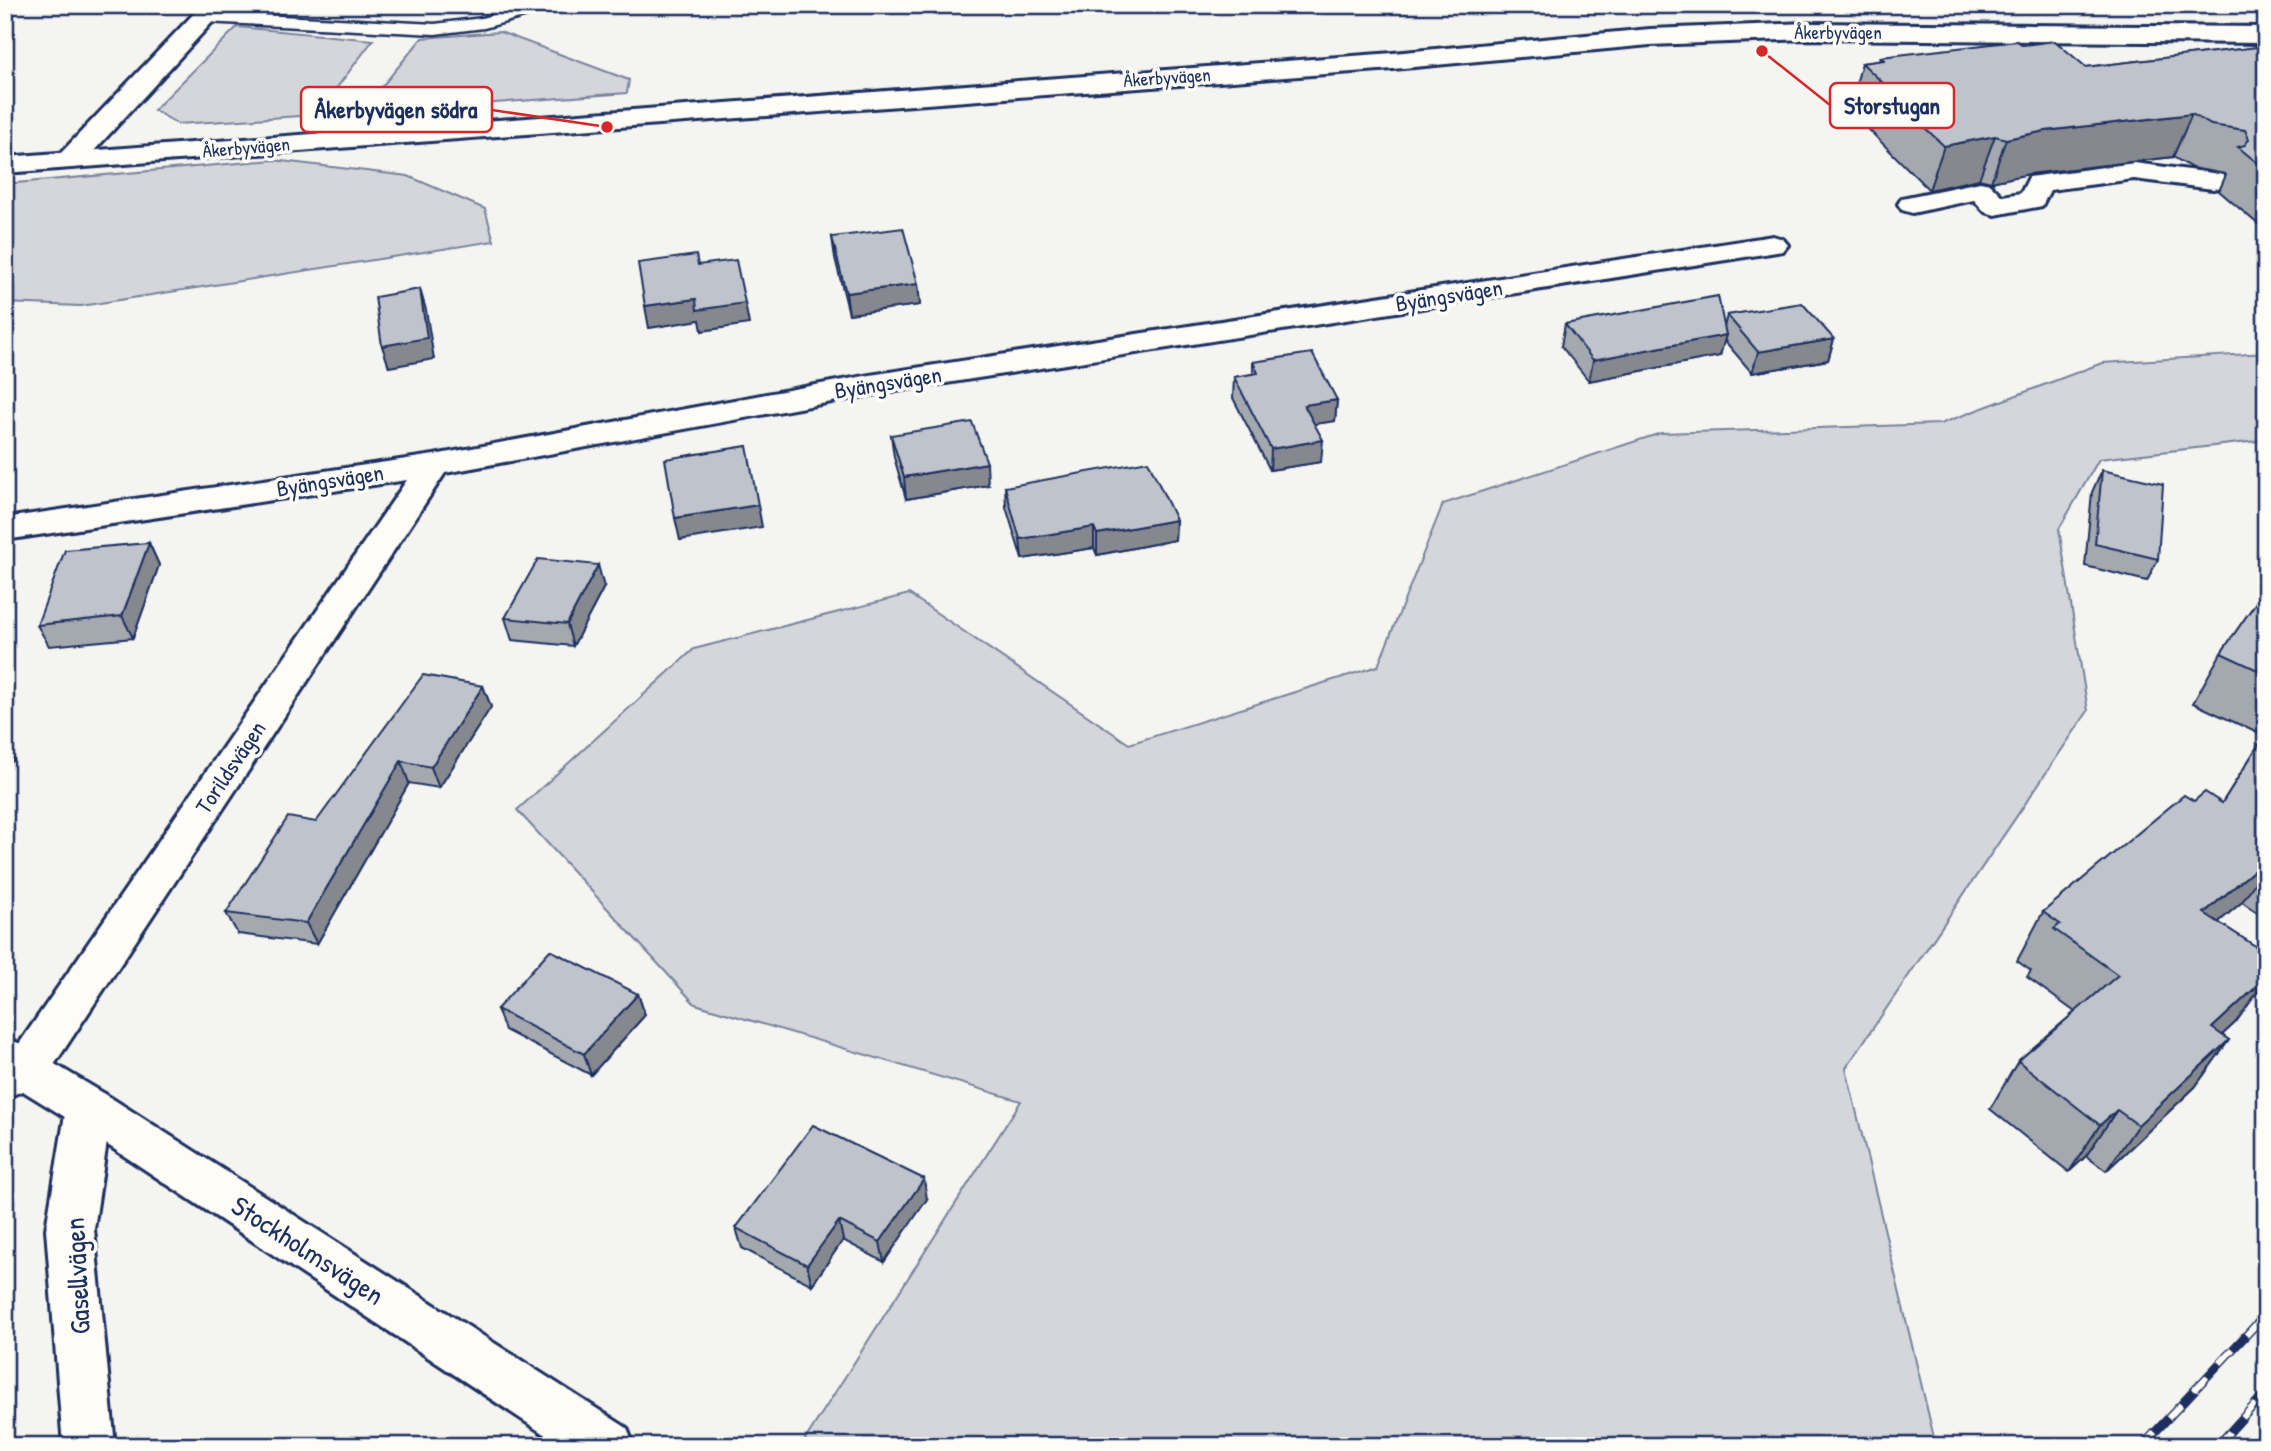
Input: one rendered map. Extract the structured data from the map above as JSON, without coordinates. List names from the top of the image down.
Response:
{
  "streets": {
    "street": [
      "Åkerbyvägen",
      "Byängsvägen",
      "Torildsvägen",
      "Stockholmsvägen",
      "Gasellvägen"
    ]
  },
  "crossings": [
    ["Byängsvägen", "Torildsvägen"],
    ["Torildsvägen", "Stockholmsvägen"],
    ["Stockholmsvägen", "Gasellvägen"]
  ],
  "places": ["Storstugan", "Åkerbyvägen södra"]
}
